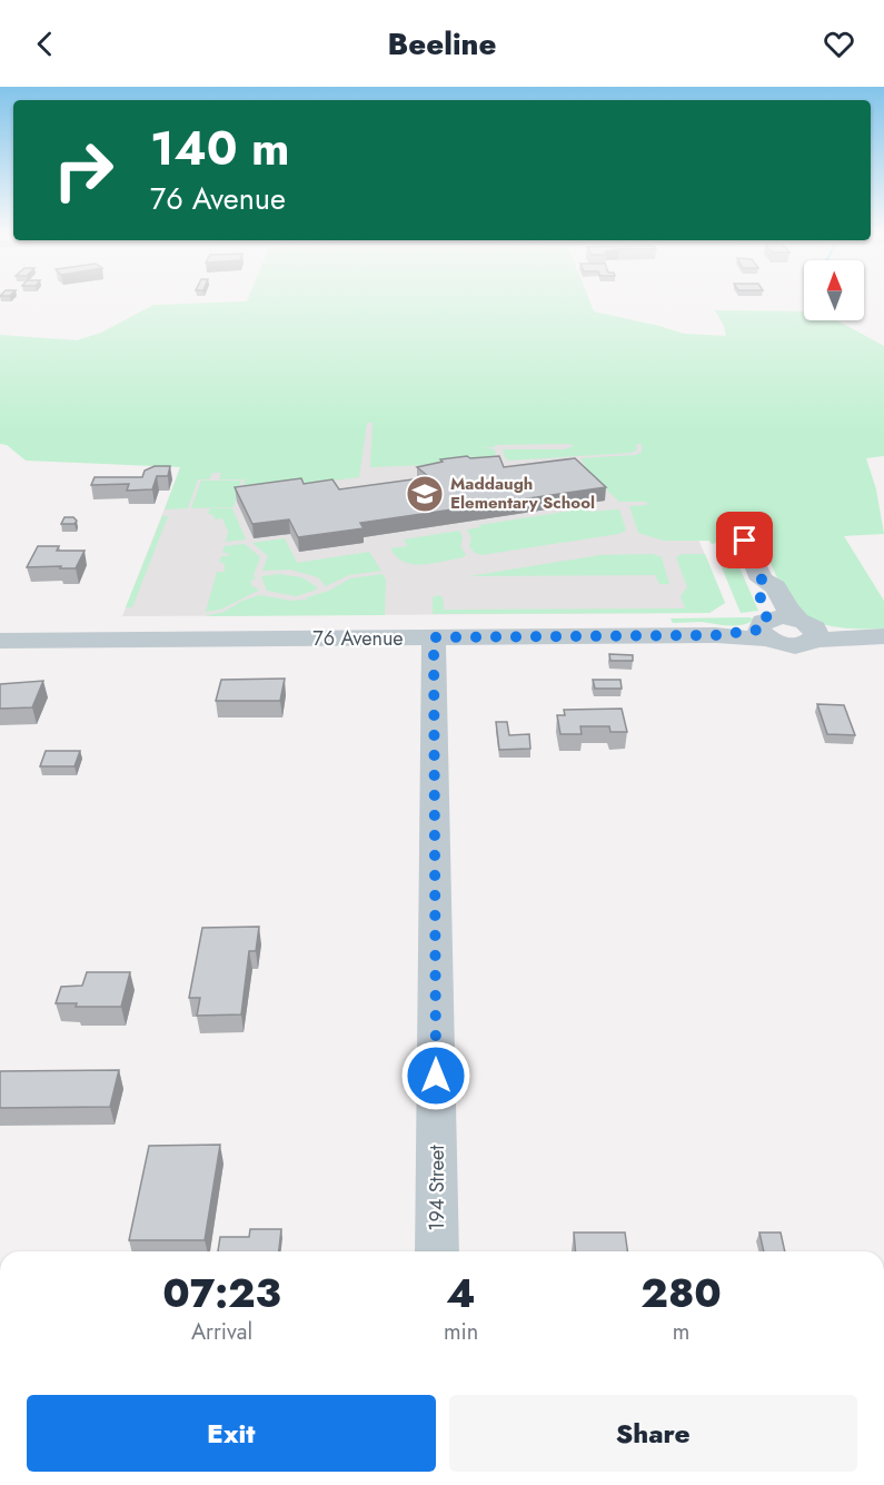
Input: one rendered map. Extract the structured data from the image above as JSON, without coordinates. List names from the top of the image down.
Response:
{
  "streets": {
    "street": ["76 Avenue", "194 Street"]
  },
  "crossings": [
    ["76 Avenue", "194 Street"]
  ],
  "places": {
    "school or university": ["Maddaugh Elementary School"]
  },
  "north": "top",
  "page": {
    "header": "Beeline",
    "turn": ["140 m", "76 Avenue"],
    "eta": [
      "07:23",
      "Arrival",
      "4",
      "min",
      "280",
      "m"
    ],
    "buttons": ["Exit", "Share"]
  }
}
